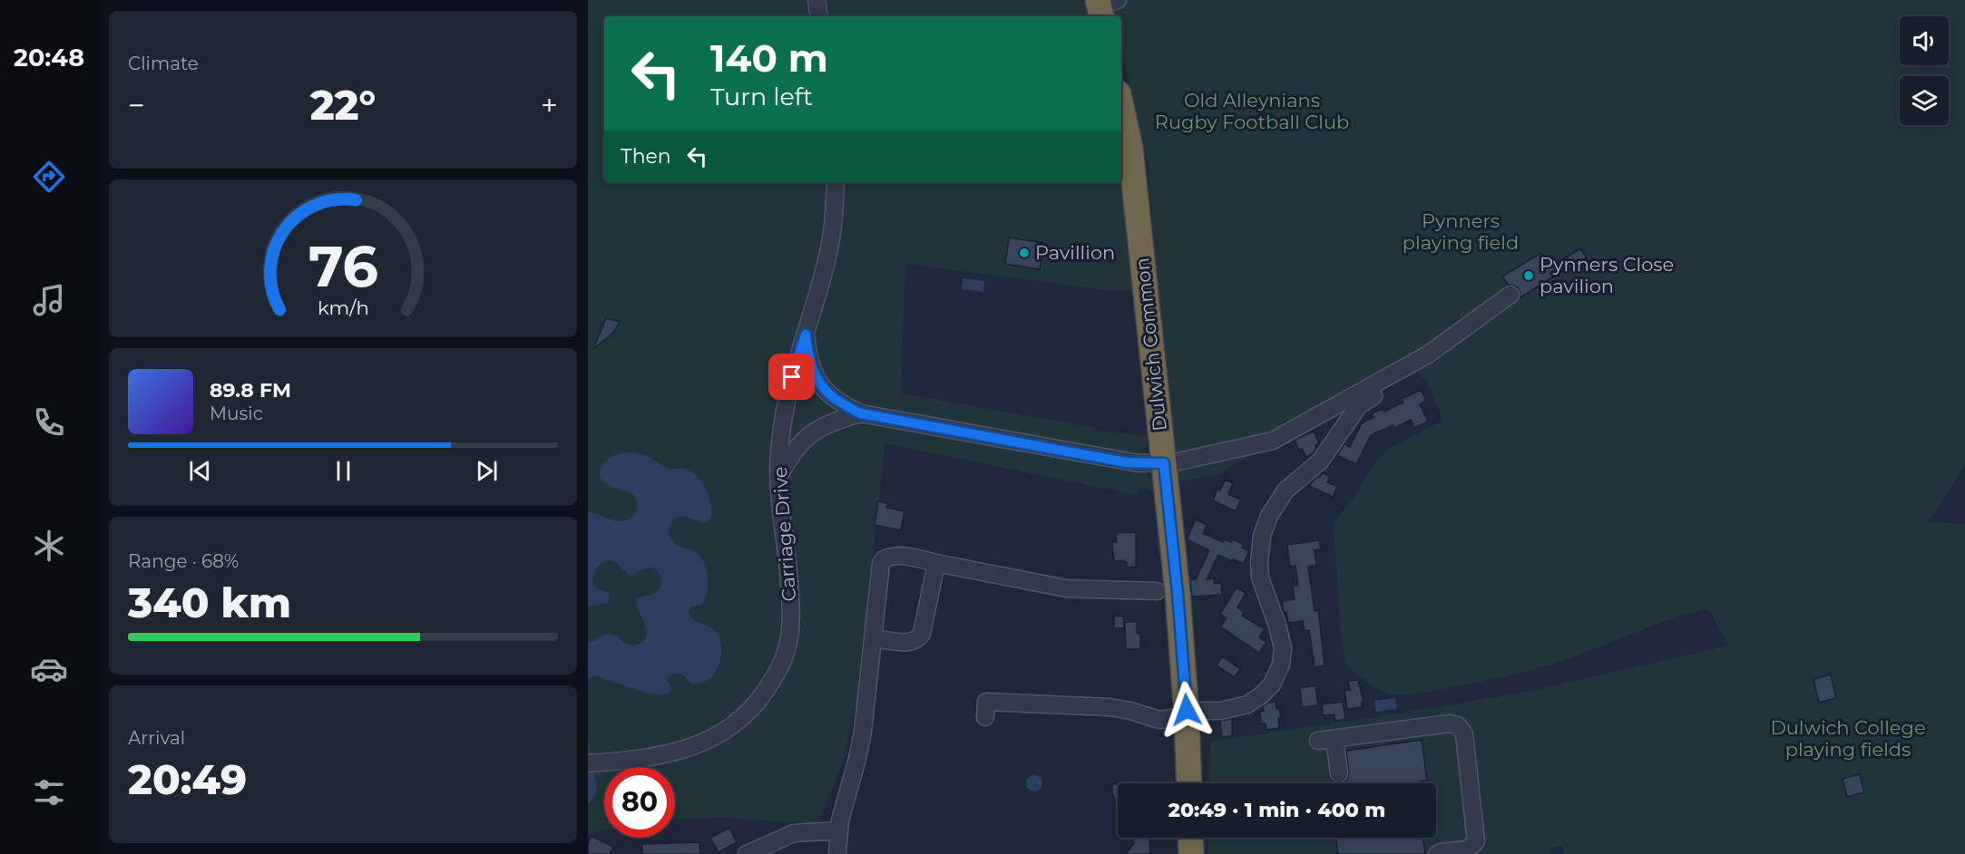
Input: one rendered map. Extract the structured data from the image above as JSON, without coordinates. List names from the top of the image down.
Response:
{
  "streets": {
    "highway": ["Dulwich Common"],
    "street": ["Carriage Drive"]
  },
  "parks": ["Old Alleynians Rugby Football Club", "Pynners playing field", "Dulwich College playing fields"],
  "places": ["Pavillion", "Pynners Close pavilion"],
  "page": {
    "tabs": "20:48",
    "tile": [
      "Climate",
      ["Range · 68%", "340 km"],
      ["Arrival", "20:49"]
    ],
    "turn": ["140 m", "Turn left"],
    "heat": ["−", "22°", "+"],
    "then": "Then",
    "song": ["89.8 FM", "Music"],
    "limit": "80",
    "trip": "20:49 · 1 min · 400 m",
    "gauge": ["76", "km/h"]
  }
}
